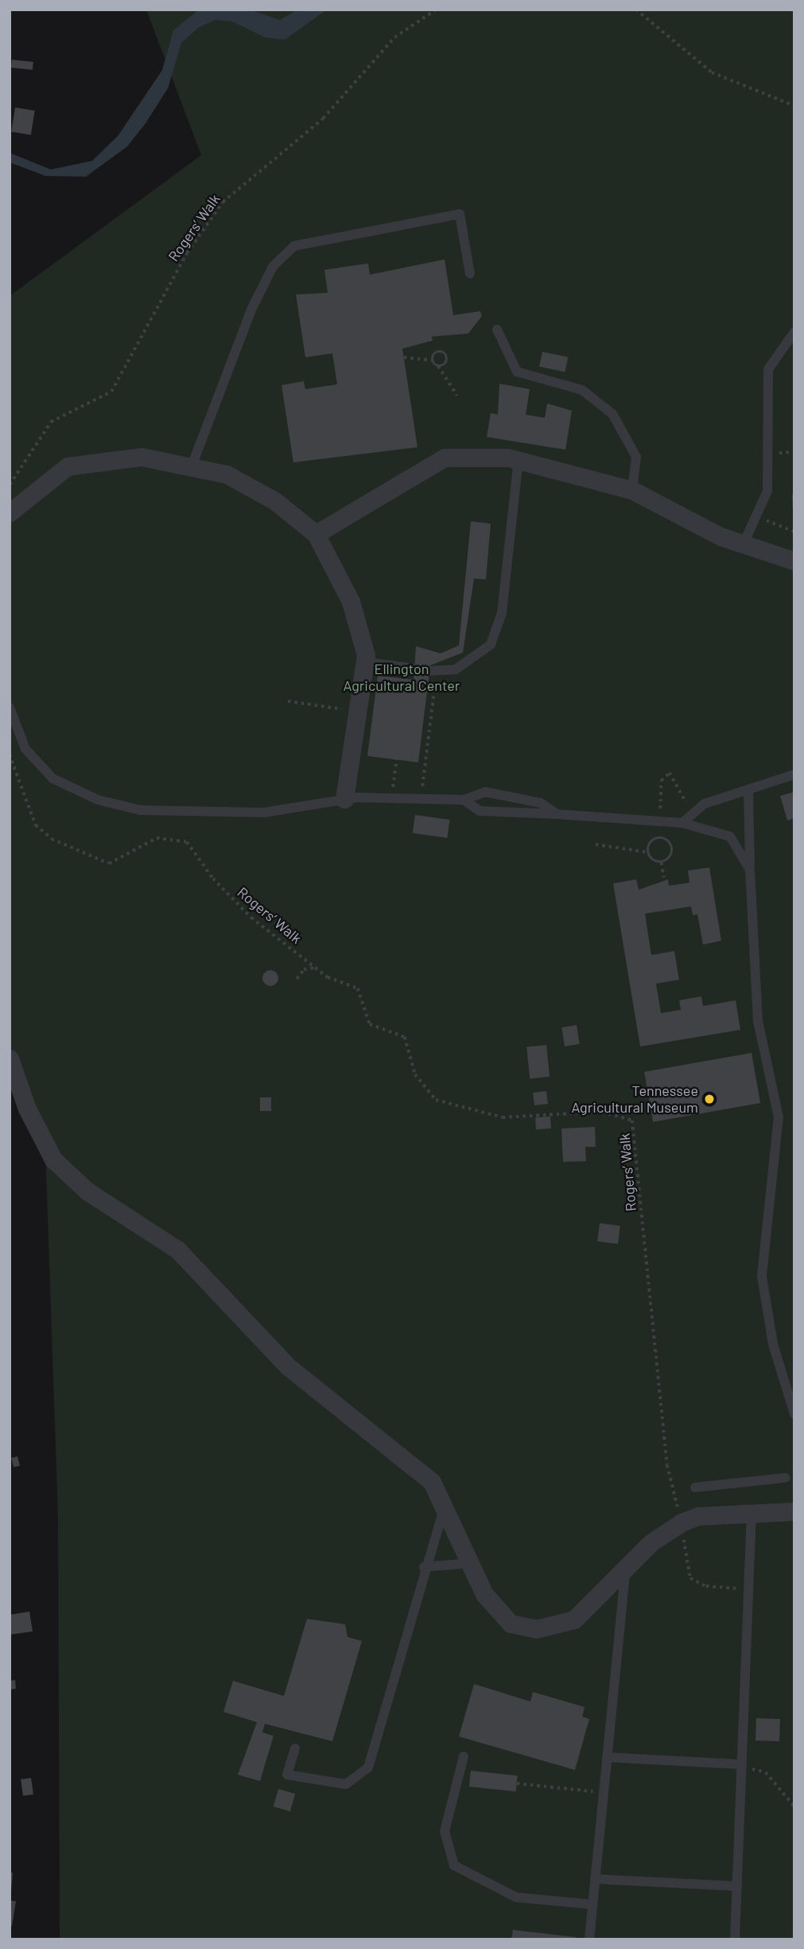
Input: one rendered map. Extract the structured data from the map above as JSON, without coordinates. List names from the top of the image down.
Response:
{
  "streets": {
    "path": ["Rogers’ Walk"]
  },
  "parks": ["Ellington Agricultural Center"],
  "places": ["Tennessee Agricultural Museum"]
}
